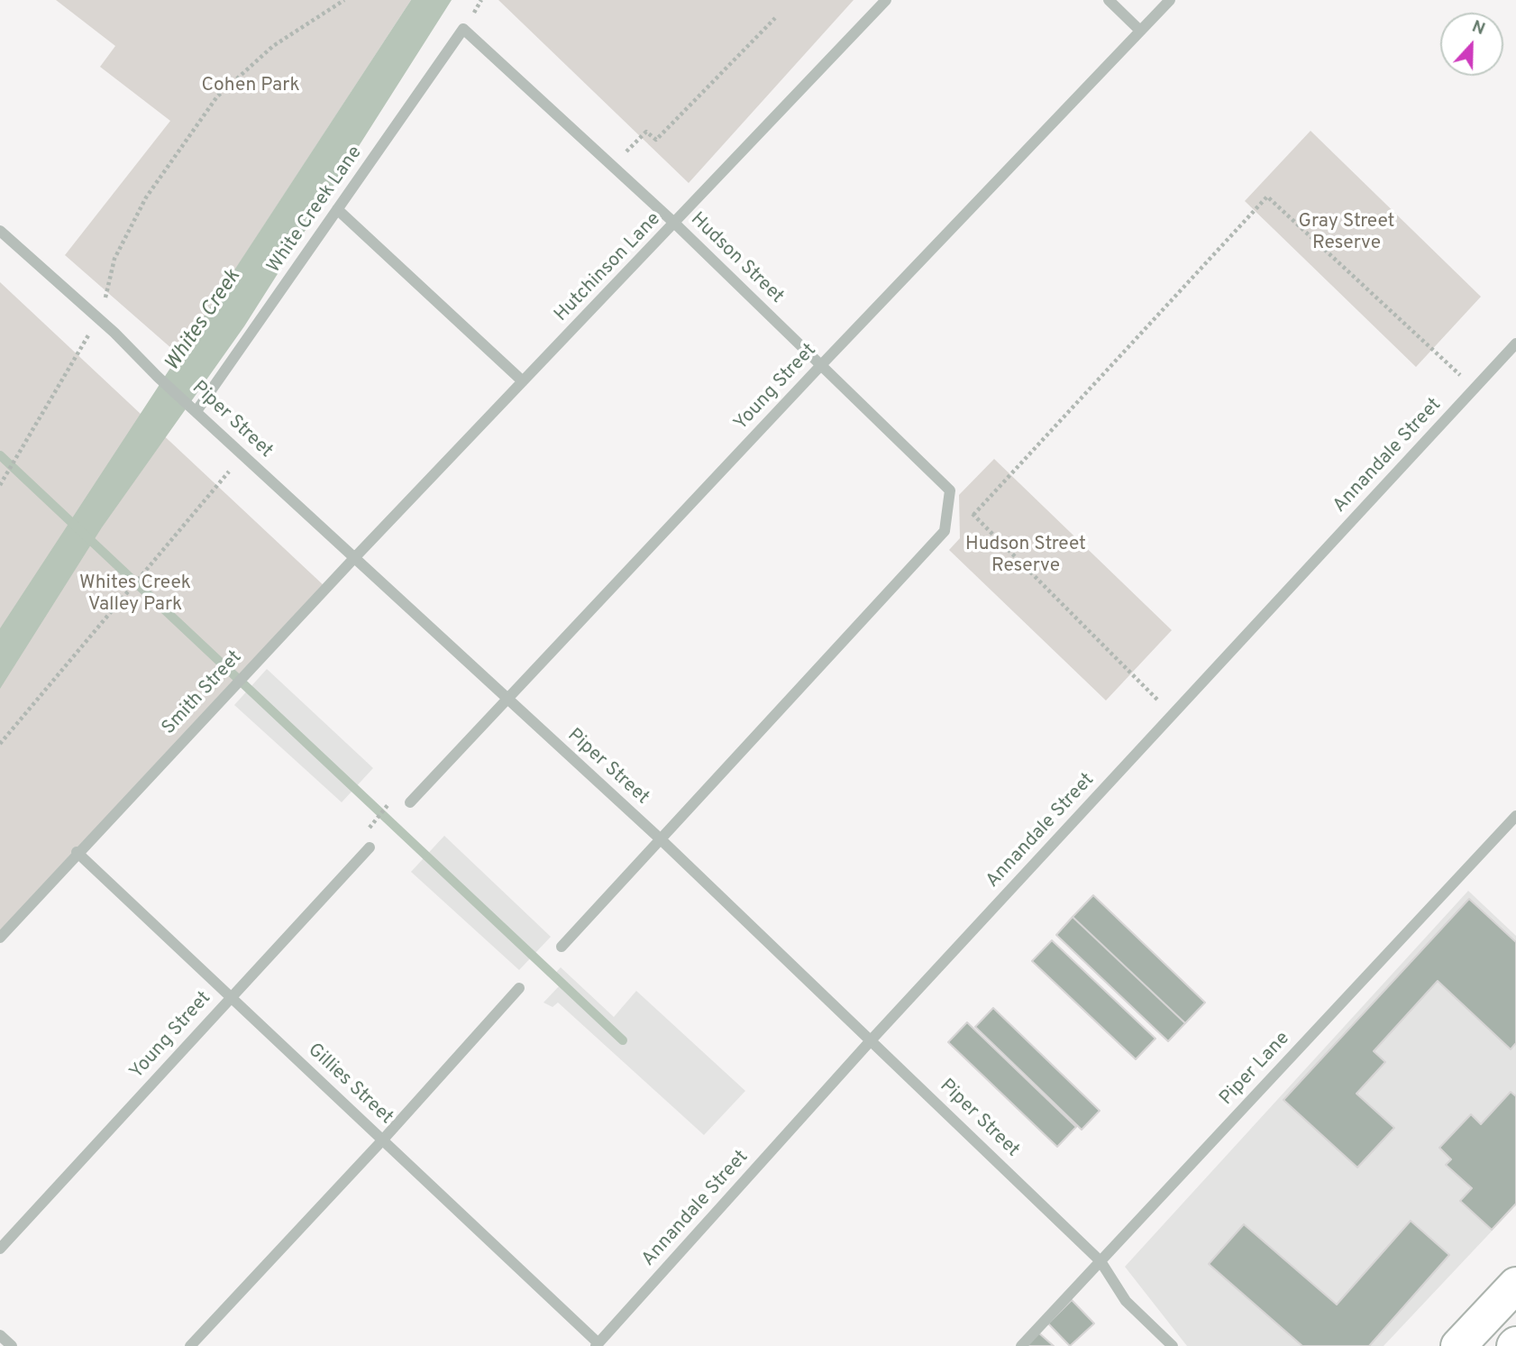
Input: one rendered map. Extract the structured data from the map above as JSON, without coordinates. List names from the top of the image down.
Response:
{
  "streets": {
    "street": [
      "White Creek Lane",
      "Hudson Street",
      "Hutchinson Lane",
      "Young Street",
      "Piper Street",
      "Annandale Street",
      "Smith Street",
      "Piper Lane",
      "Gillies Street"
    ]
  },
  "crossings": [
    ["White Creek Lane", "Hudson Street"],
    ["White Creek Lane", "Piper Street"],
    ["Hudson Street", "Hutchinson Lane"],
    ["Hudson Street", "Young Street"],
    ["Hutchinson Lane", "Piper Street"],
    ["Hutchinson Lane", "Smith Street"],
    ["Young Street", "Piper Street"],
    ["Young Street", "Gillies Street"],
    ["Piper Street", "Annandale Street"],
    ["Piper Street", "Smith Street"],
    ["Piper Street", "Piper Lane"],
    ["Annandale Street", "Gillies Street"],
    ["Smith Street", "Gillies Street"]
  ],
  "water": ["Whites Creek"],
  "parks": [
    "Cohen Park",
    "Gray Street Reserve",
    "Hudson Street Reserve",
    "Whites Creek Valley Park"
  ],
  "north": "top"
}
